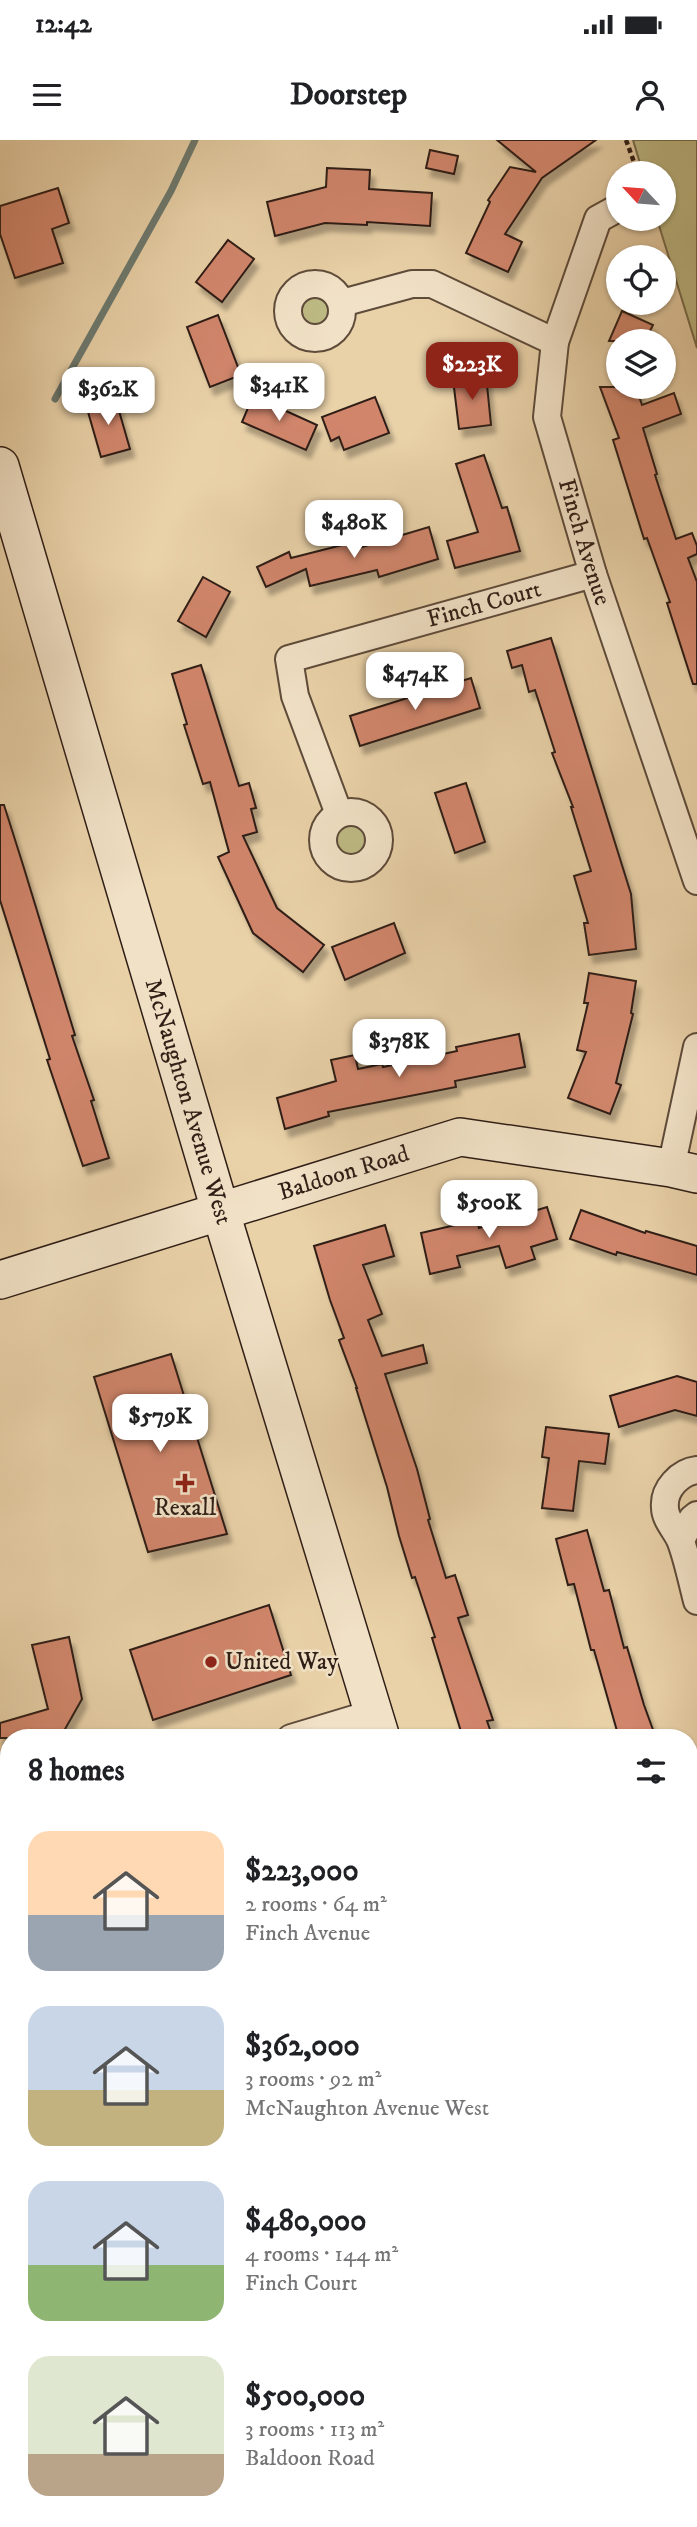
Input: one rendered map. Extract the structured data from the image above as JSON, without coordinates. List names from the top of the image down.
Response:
{
  "streets": {
    "main road": ["McNaughton Avenue West", "Baldoon Road"],
    "street": ["Finch Avenue", "Finch Court"]
  },
  "crossings": [
    ["Finch Avenue", "Finch Court"],
    ["McNaughton Avenue West", "Baldoon Road"]
  ],
  "places": {
    "health": ["Rexall"],
    "other": ["United Way"]
  },
  "north": "top left",
  "page": {
    "status": "12:42",
    "header": "Doorstep",
    "price": [
      "$223K",
      "$341K",
      "$362K",
      "$480K",
      "$474K",
      "$378K",
      "$500K",
      "$579K"
    ],
    "heading": "8 homes",
    "list": [
      {
        "name": "$223,000",
        "note": "2 rooms · 64 m² · Finch Avenue"
      },
      {
        "name": "$362,000",
        "note": "3 rooms · 92 m² · McNaughton Avenue West"
      },
      {
        "name": "$480,000",
        "note": "4 rooms · 144 m² · Finch Court"
      },
      {
        "name": "$500,000",
        "note": "3 rooms · 113 m² · Baldoon Road"
      }
    ]
  }
}
